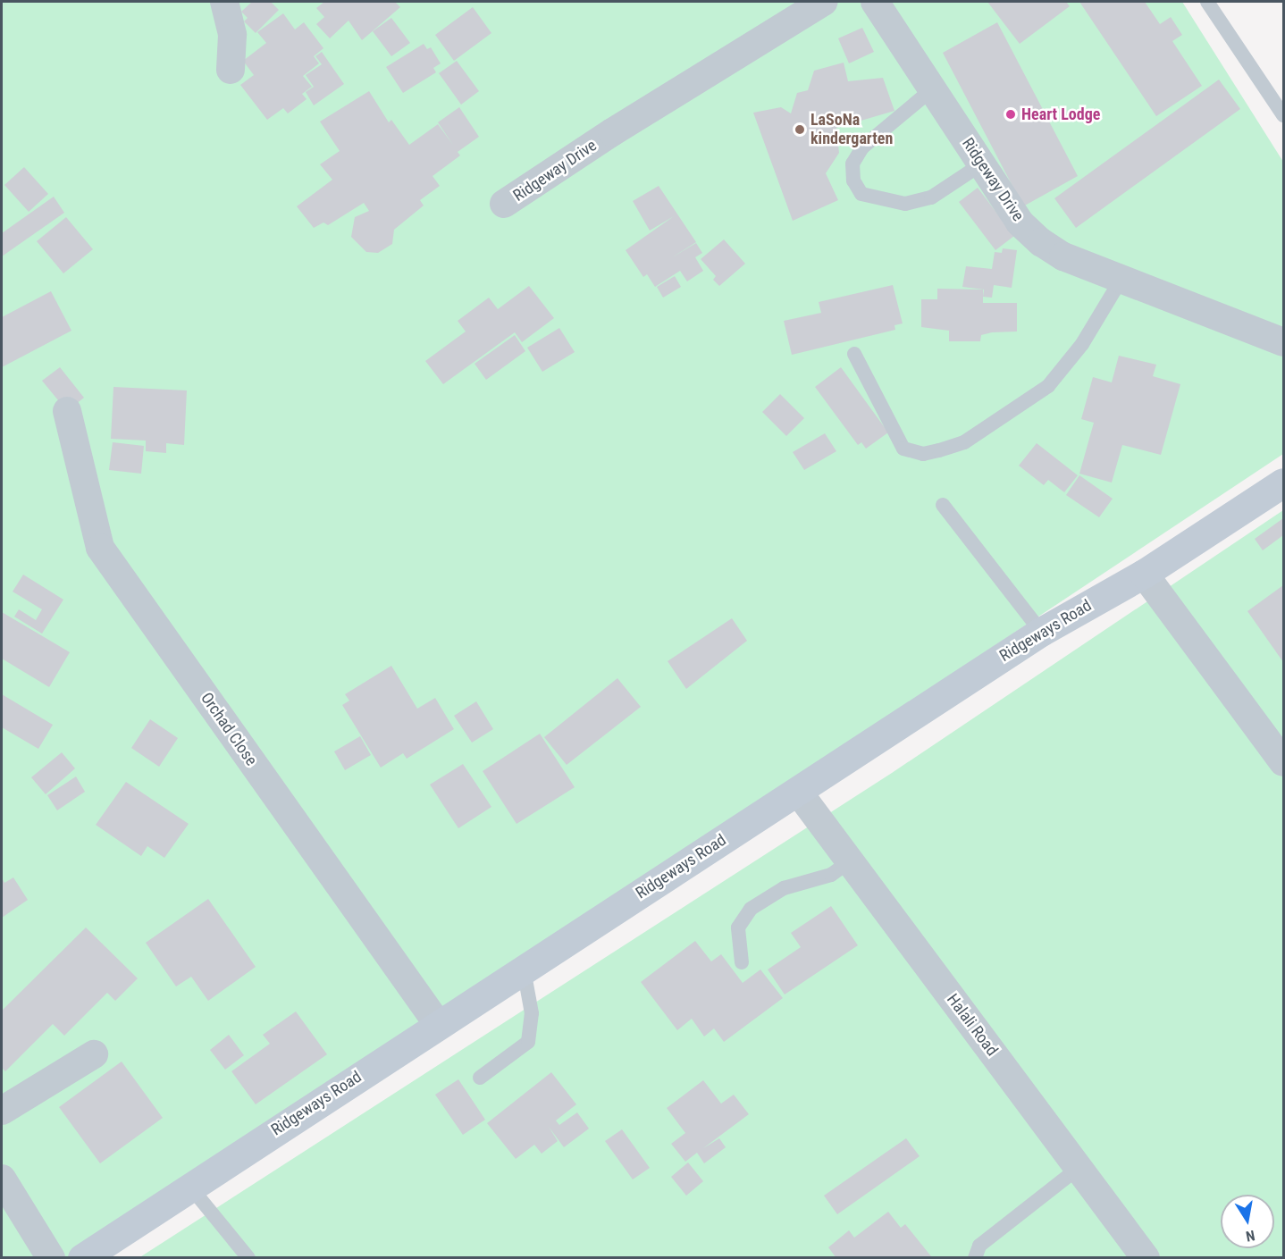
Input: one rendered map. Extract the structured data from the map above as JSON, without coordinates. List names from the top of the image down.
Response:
{
  "streets": {
    "street": [
      "Ridgeway Drive",
      "Ridgeways Road",
      "Orchad Close",
      "Halali Road"
    ]
  },
  "crossings": [
    ["Ridgeways Road", "Orchad Close"],
    ["Ridgeways Road", "Halali Road"]
  ],
  "places": ["Heart Lodge", "LaSoNa kindergarten"],
  "north": "bottom"
}
